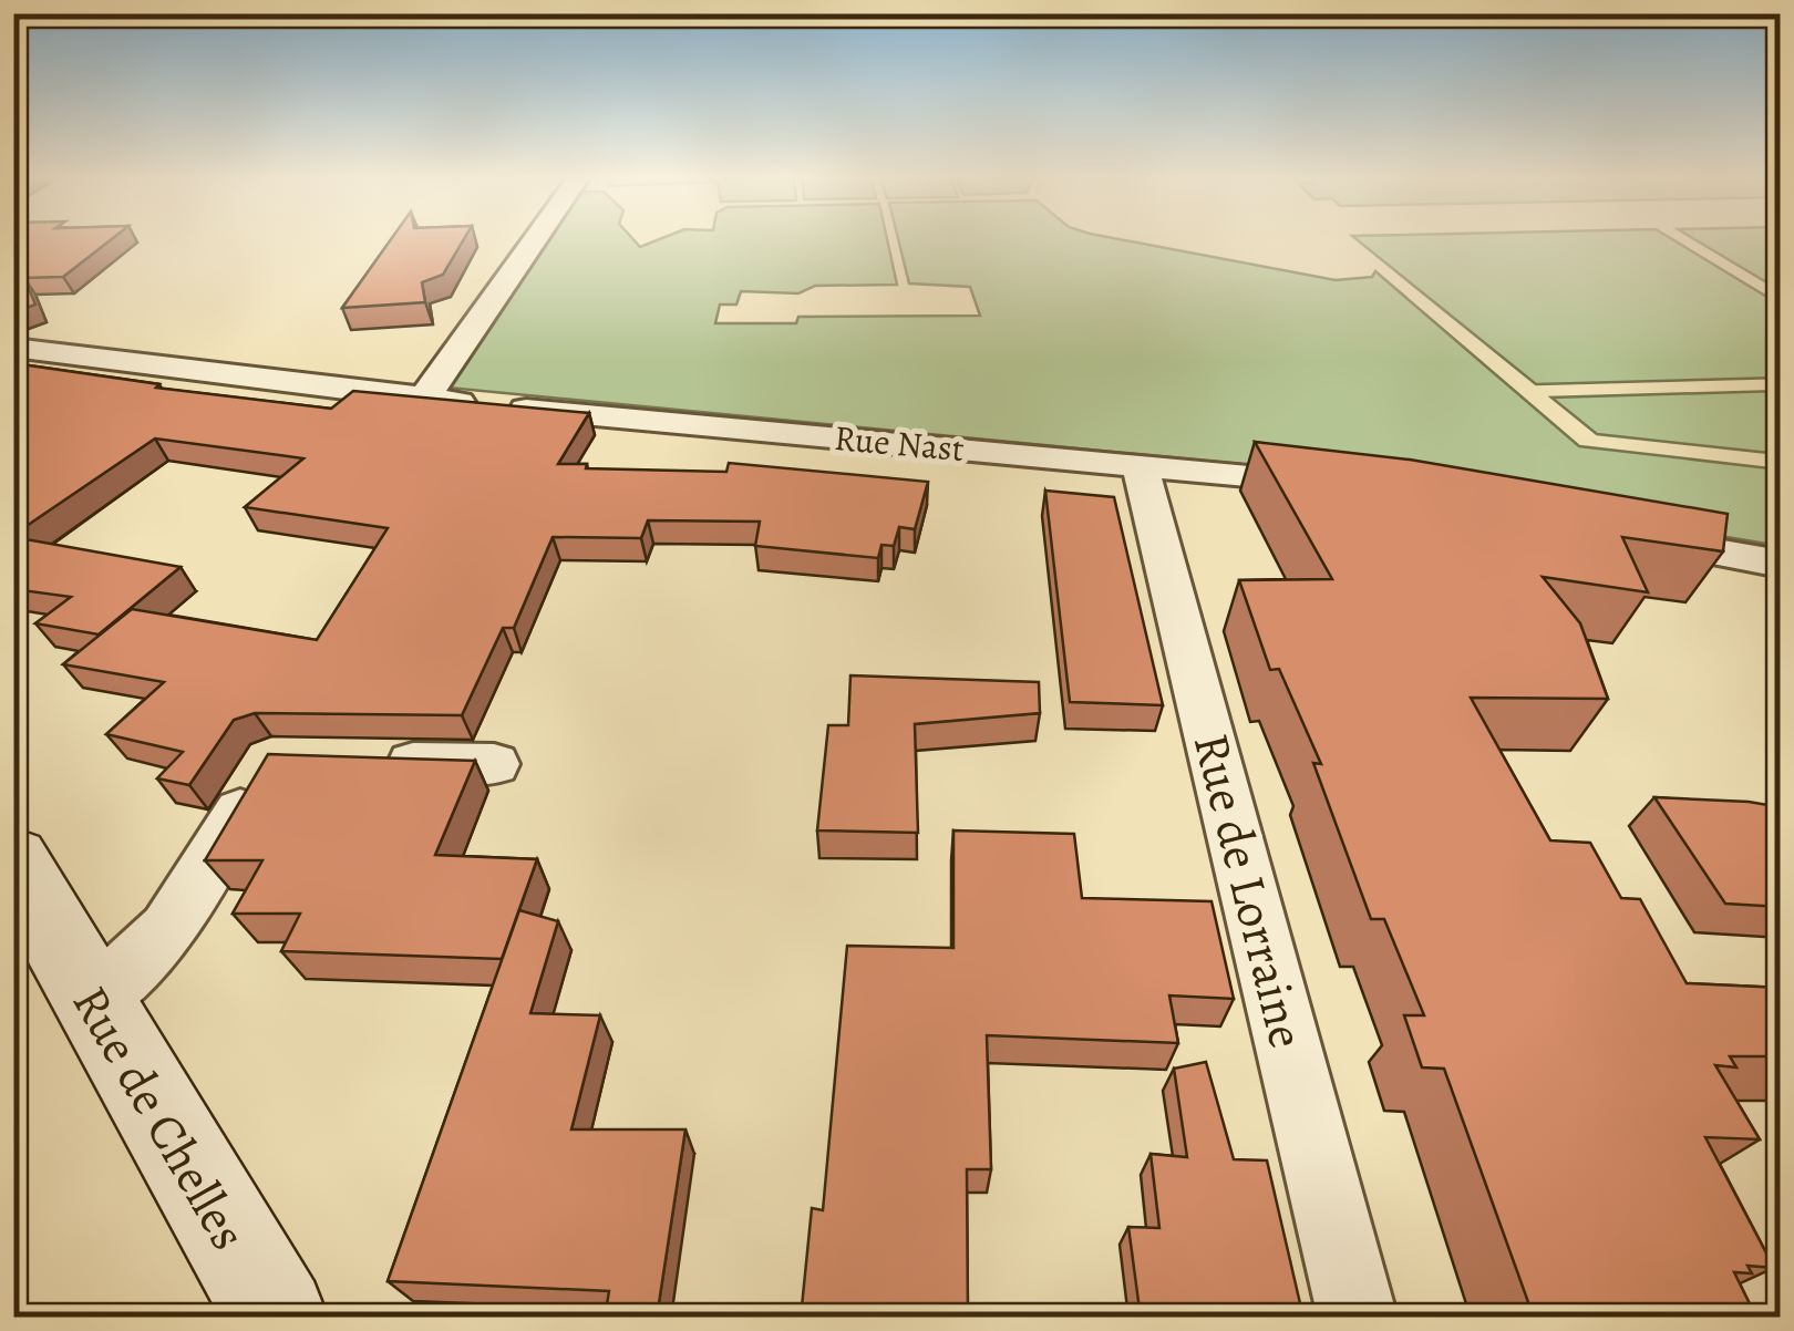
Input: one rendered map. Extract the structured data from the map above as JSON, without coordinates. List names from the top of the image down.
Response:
{
  "streets": {
    "main road": ["Rue de Chelles"],
    "street": ["Rue Nast", "Rue de Lorraine"]
  },
  "crossings": [
    ["Rue Nast", "Rue de Lorraine"]
  ]
}
